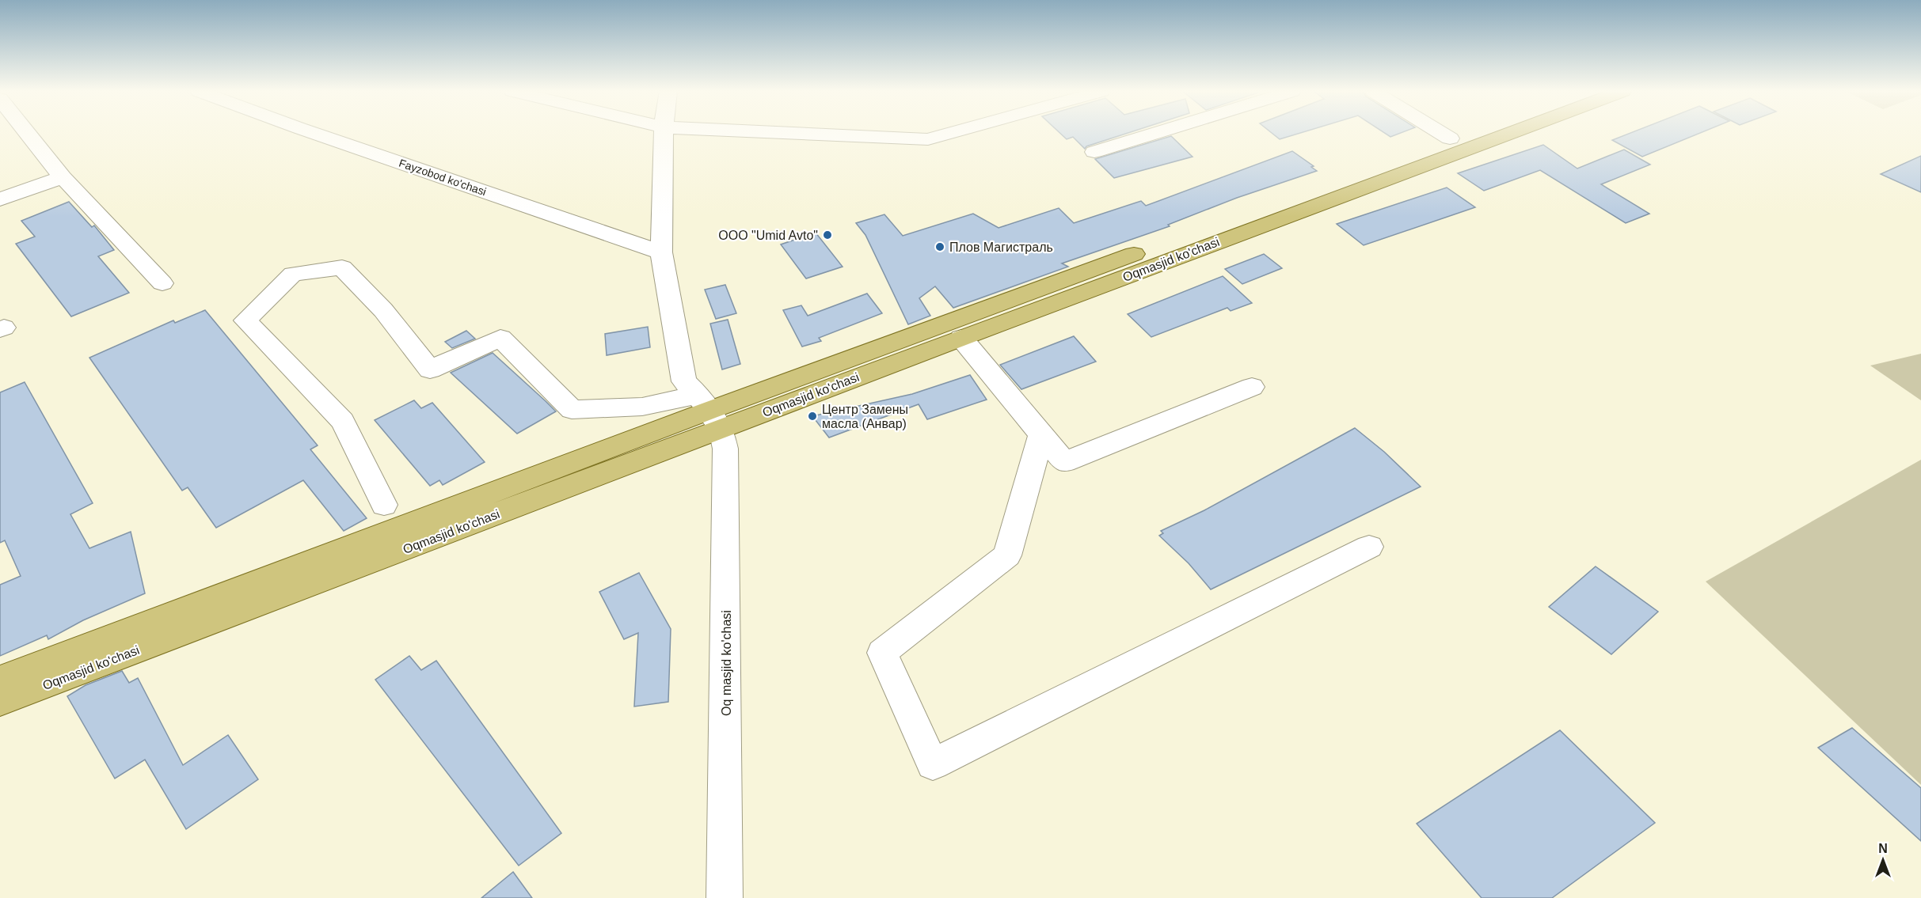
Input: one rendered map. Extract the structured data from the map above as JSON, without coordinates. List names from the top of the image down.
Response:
{
  "streets": {
    "main road": ["Oqmasjid ko'chasi"],
    "street": ["Fayzobod ko'chasi", "Oq masjid ko'chasi"]
  },
  "crossings": [
    ["Oqmasjid ko'chasi", "Oq masjid ko'chasi"]
  ],
  "places": ["ООО \"Umid Avto\"", "Плов Магистраль", "Центр Замены масла (Анвар)"],
  "north": "top"
}
